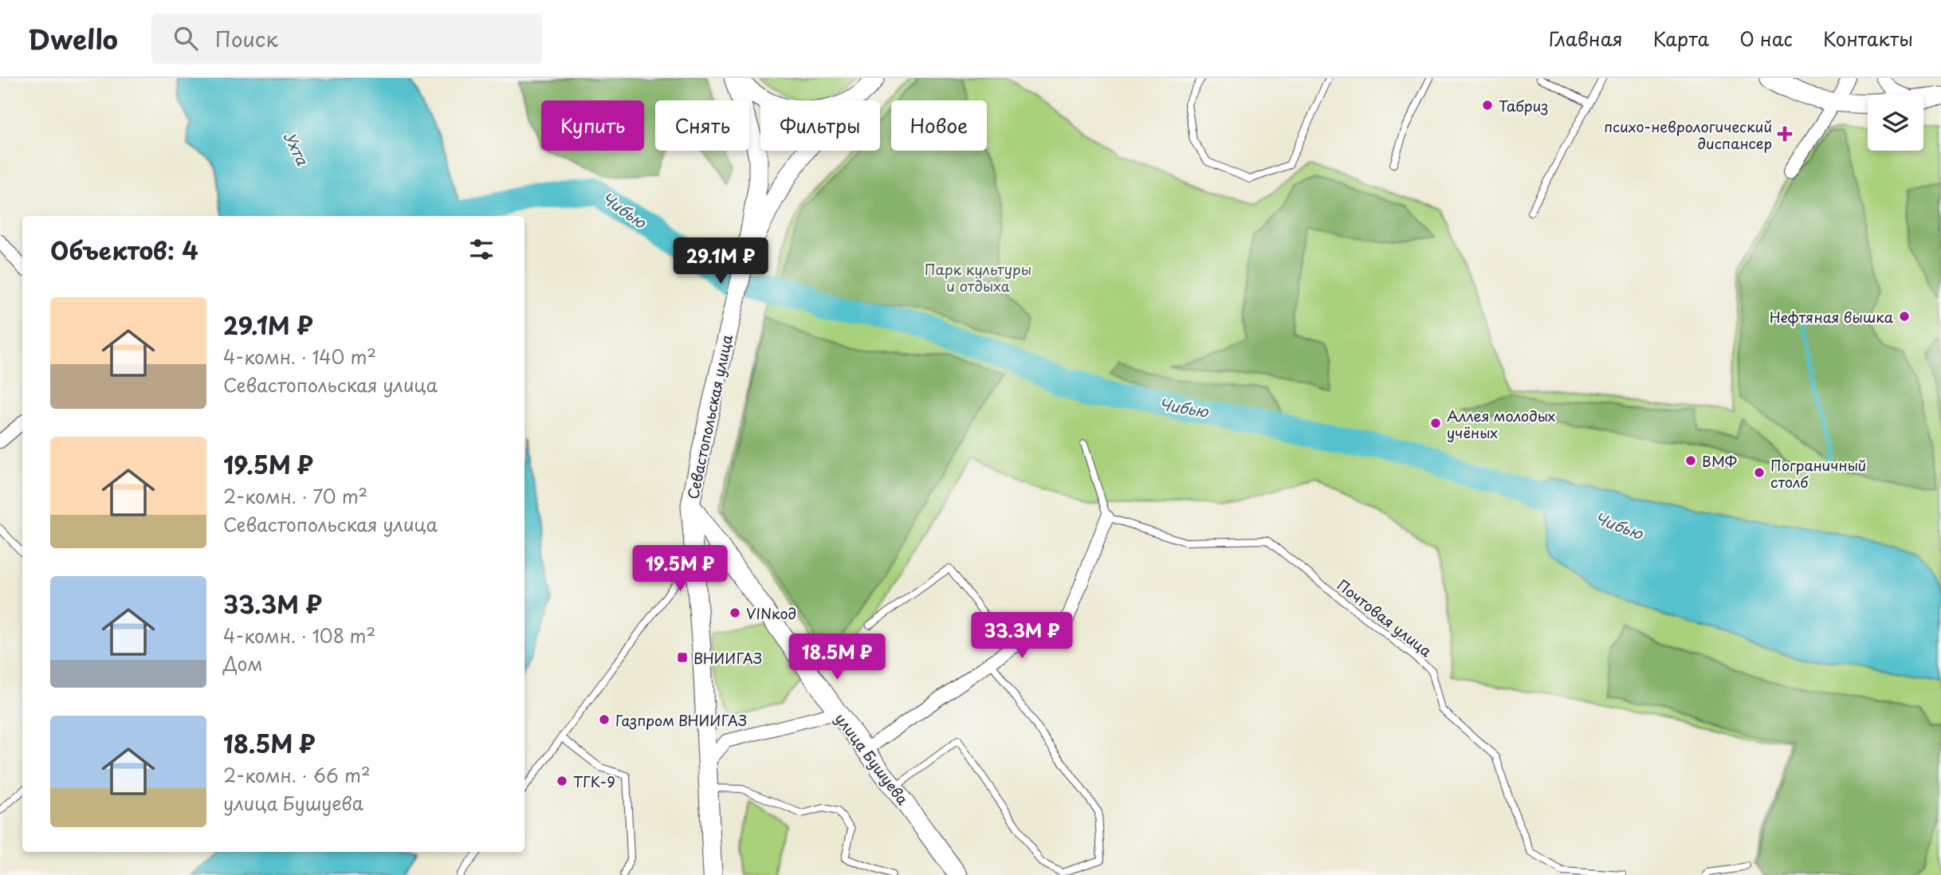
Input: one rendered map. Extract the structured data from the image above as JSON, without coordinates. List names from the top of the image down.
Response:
{
  "streets": {
    "main road": ["Севастопольская улица", "улица Бушуева"],
    "lane": ["Почтовая улица"]
  },
  "crossings": [
    ["Севастопольская улица", "улица Бушуева"]
  ],
  "water": ["Ухта", "Чибью"],
  "parks": ["Парк культуры и отдыха"],
  "places": {
    "other": [
      "Табриз",
      "Нефтяная вышка",
      "Аллея молодых учёных",
      "ВМФ",
      "Пограничный столб",
      "VINкод",
      "Газпром ВНИИГАЗ",
      "ТГК-9"
    ],
    "health": ["психо-неврологический диспансер"],
    "transit": ["ВНИИГАЗ"]
  },
  "page": {
    "header": "Dwello",
    "search": "Поиск",
    "nav": [
      "Главная",
      "Карта",
      "О нас",
      "Контакты"
    ],
    "chip": [
      "Купить",
      "Снять",
      "Фильтры",
      "Новое"
    ],
    "heading": "Объектов: 4",
    "price": [
      "29.1M ₽",
      "19.5M ₽",
      "33.3M ₽",
      "18.5M ₽"
    ],
    "list": [
      {
        "name": "29.1M ₽",
        "note": "4-комн. · 140 m² · Севастопольская улица"
      },
      {
        "name": "19.5M ₽",
        "note": "2-комн. · 70 m² · Севастопольская улица"
      },
      {
        "name": "33.3M ₽",
        "note": "4-комн. · 108 m² · Дом"
      },
      {
        "name": "18.5M ₽",
        "note": "2-комн. · 66 m² · улица Бушуева"
      }
    ]
  }
}
